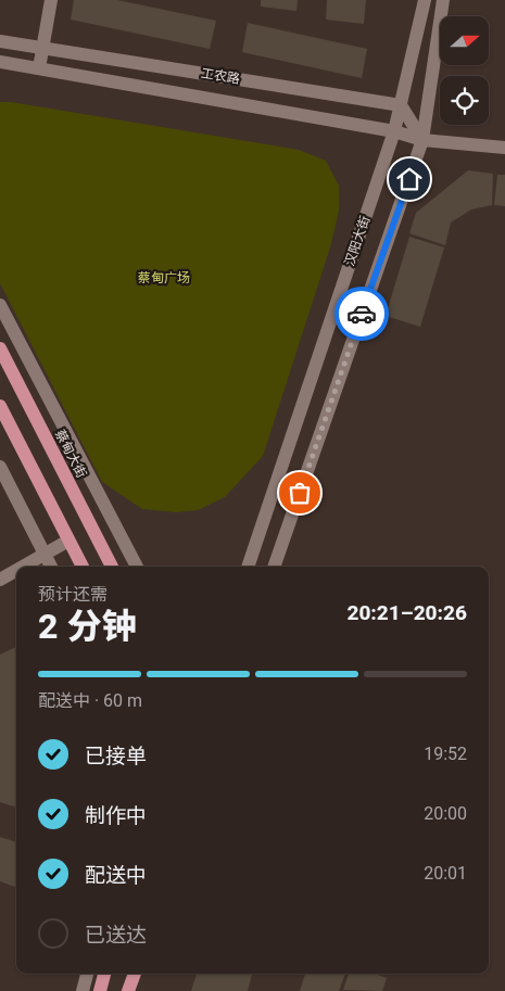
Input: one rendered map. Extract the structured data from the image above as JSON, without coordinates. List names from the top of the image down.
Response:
{
  "streets": {
    "main road": ["蔡甸大街"],
    "street": ["工农路", "汉阳大街"]
  },
  "crossings": [
    ["工农路", "汉阳大街"]
  ],
  "parks": ["蔡甸广场"],
  "north": "right",
  "page": {
    "heading": ["2 分钟", "预计还需", "20:21–20:26"],
    "bar": "配送中 · 60 m",
    "list": [
      ["已接单", "19:52"],
      ["制作中", "20:00"],
      ["配送中", "20:01"],
      "已送达"
    ]
  }
}
